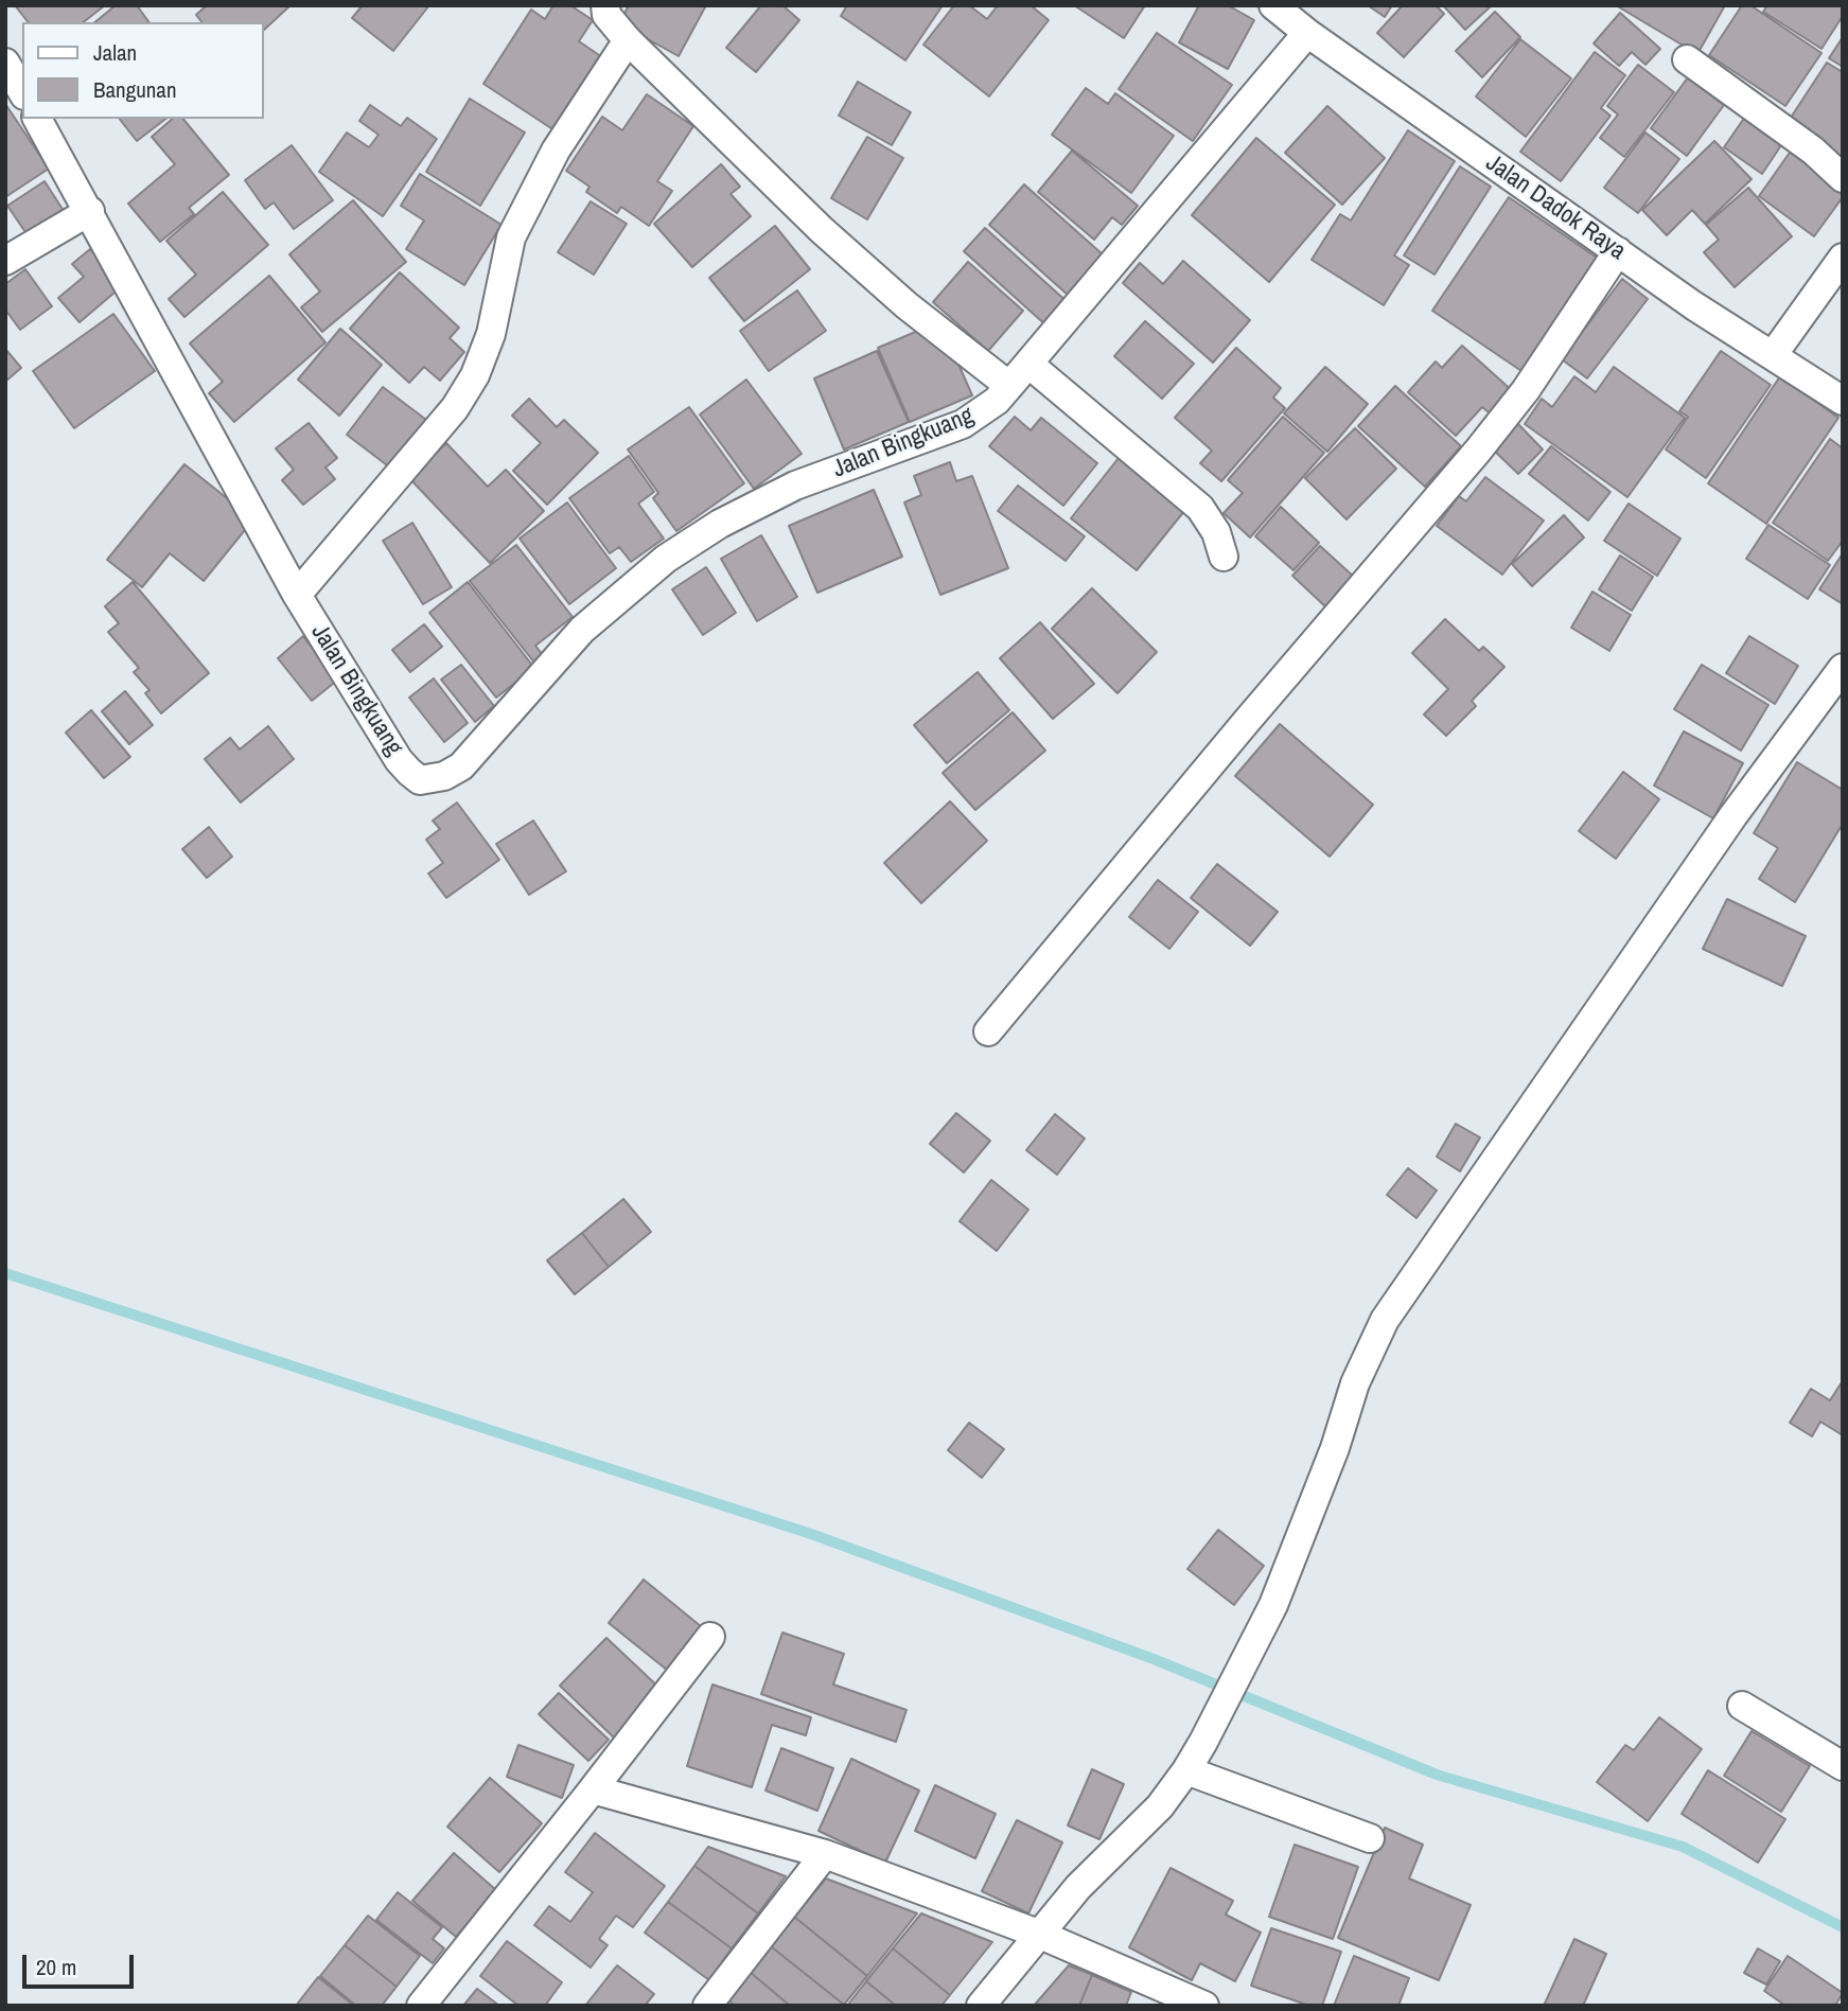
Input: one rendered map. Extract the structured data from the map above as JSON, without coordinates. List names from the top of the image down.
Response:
{
  "streets": {
    "street": ["Jalan Dadok Raya", "Jalan Bingkuang"]
  },
  "crossings": [
    ["Jalan Dadok Raya", "Jalan Bingkuang"]
  ],
  "legend": ["Jalan", "Bangunan"],
  "scale_bar": "20 m"
}
